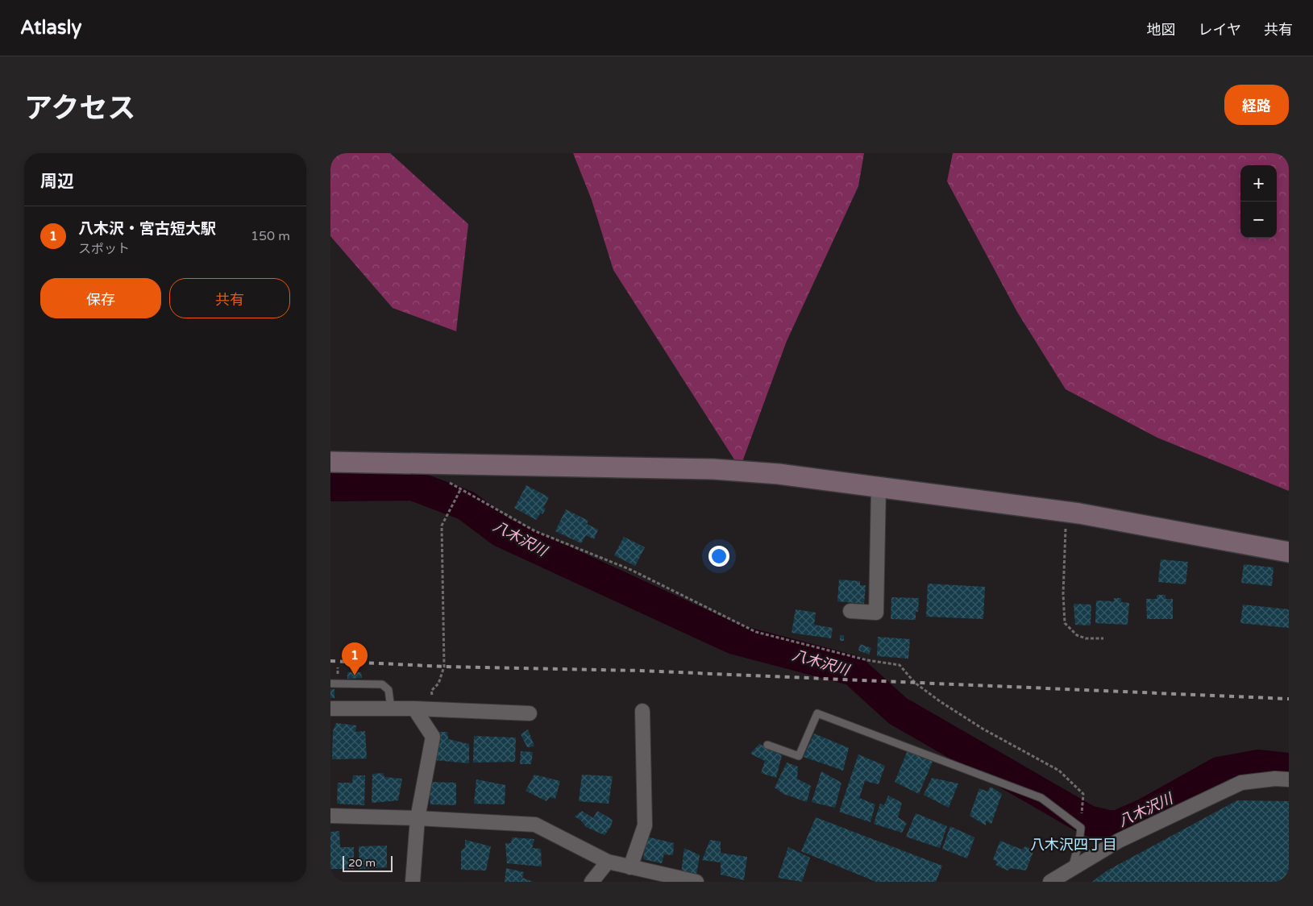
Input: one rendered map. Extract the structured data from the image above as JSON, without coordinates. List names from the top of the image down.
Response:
{
  "districts": ["八木沢四丁目"],
  "water": ["八木沢川"],
  "scale_bar": "20 m",
  "page": {
    "header": "Atlasly",
    "nav": ["地図", "レイヤ", "共有"],
    "title": "アクセス",
    "buttons": [
      "経路",
      ["保存", "共有"]
    ],
    "heading": "周辺",
    "map_buttons": ["+", "−"],
    "list": [
      {
        "mark": "1",
        "name": "八木沢・宮古短大駅",
        "note": "スポット",
        "value": "150 m"
      }
    ],
    "pins": "1",
    "scale": "20 m"
  }
}
